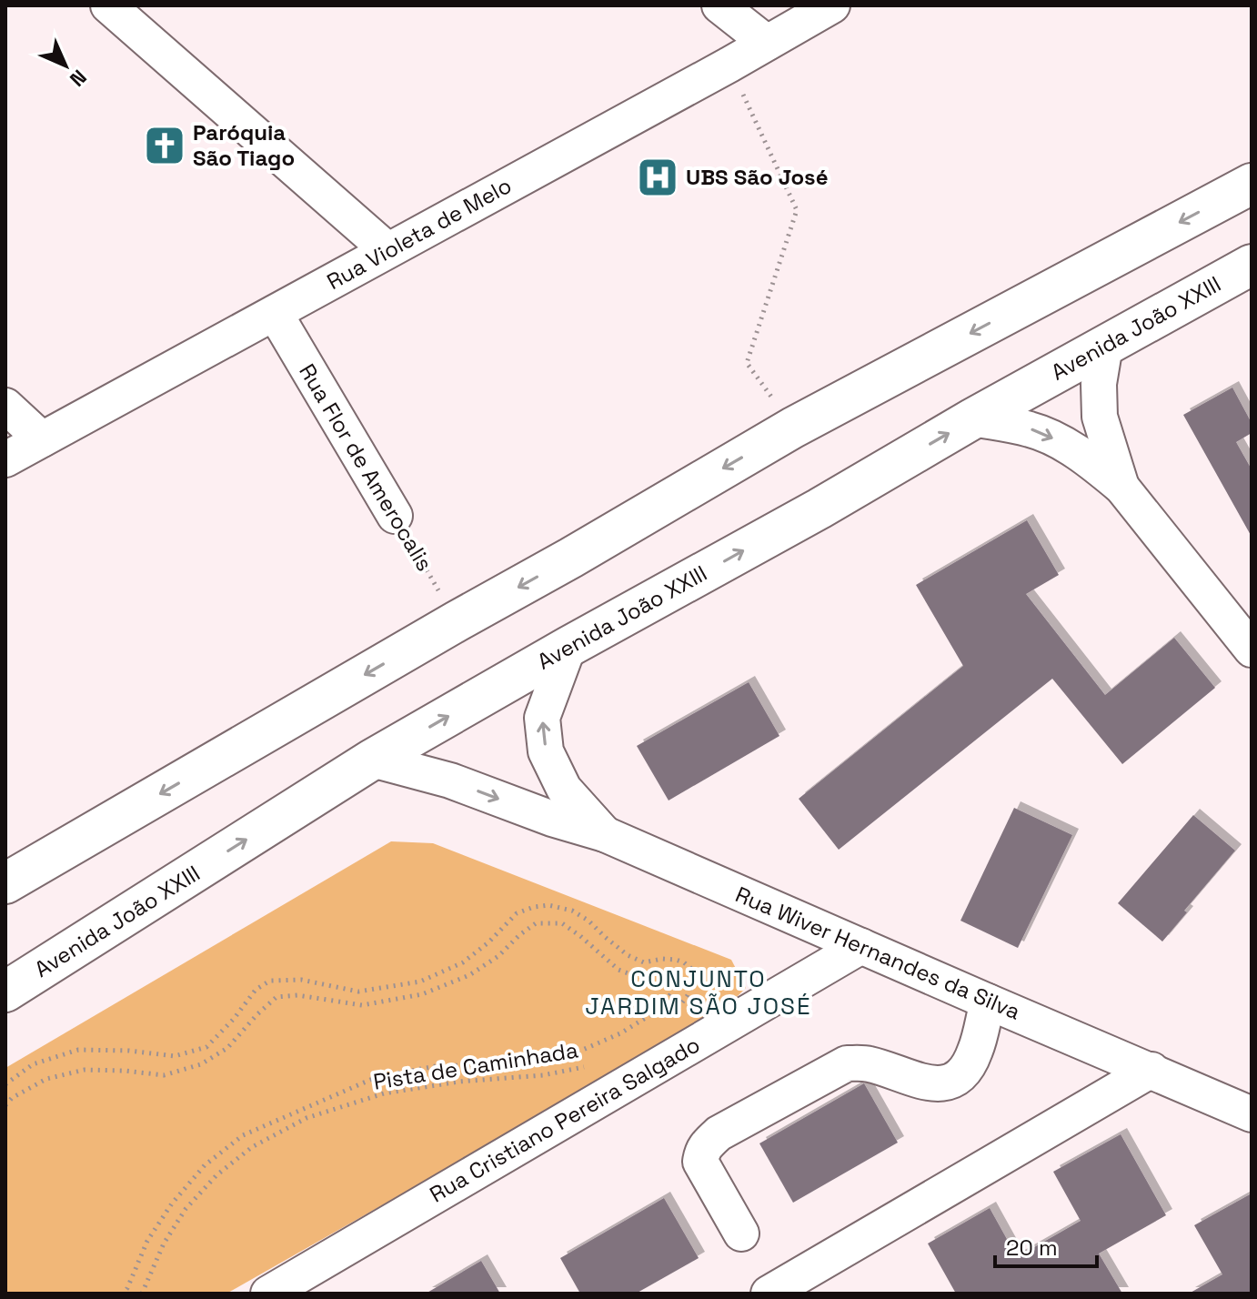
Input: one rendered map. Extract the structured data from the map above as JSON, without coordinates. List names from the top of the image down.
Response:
{
  "streets": {
    "main road": ["Avenida João XXIII"],
    "street": [
      "Rua Violeta de Melo",
      "Rua Flor de Amerocalis",
      "Rua Wiver Hernandes da Silva",
      "Rua Cristiano Pereira Salgado"
    ],
    "path": ["Pista de Caminhada"]
  },
  "crossings": [
    ["Rua Violeta de Melo", "Rua Flor de Amerocalis"],
    ["Avenida João XXIII", "Rua Wiver Hernandes da Silva"],
    ["Rua Wiver Hernandes da Silva", "Rua Cristiano Pereira Salgado"]
  ],
  "districts": ["CONJUNTO JARDIM SÃO JOSÉ"],
  "places": {
    "church": ["Paróquia São Tiago"],
    "hospital": ["UBS São José"]
  },
  "scale_bar": "20 m",
  "north": "bottom right"
}
